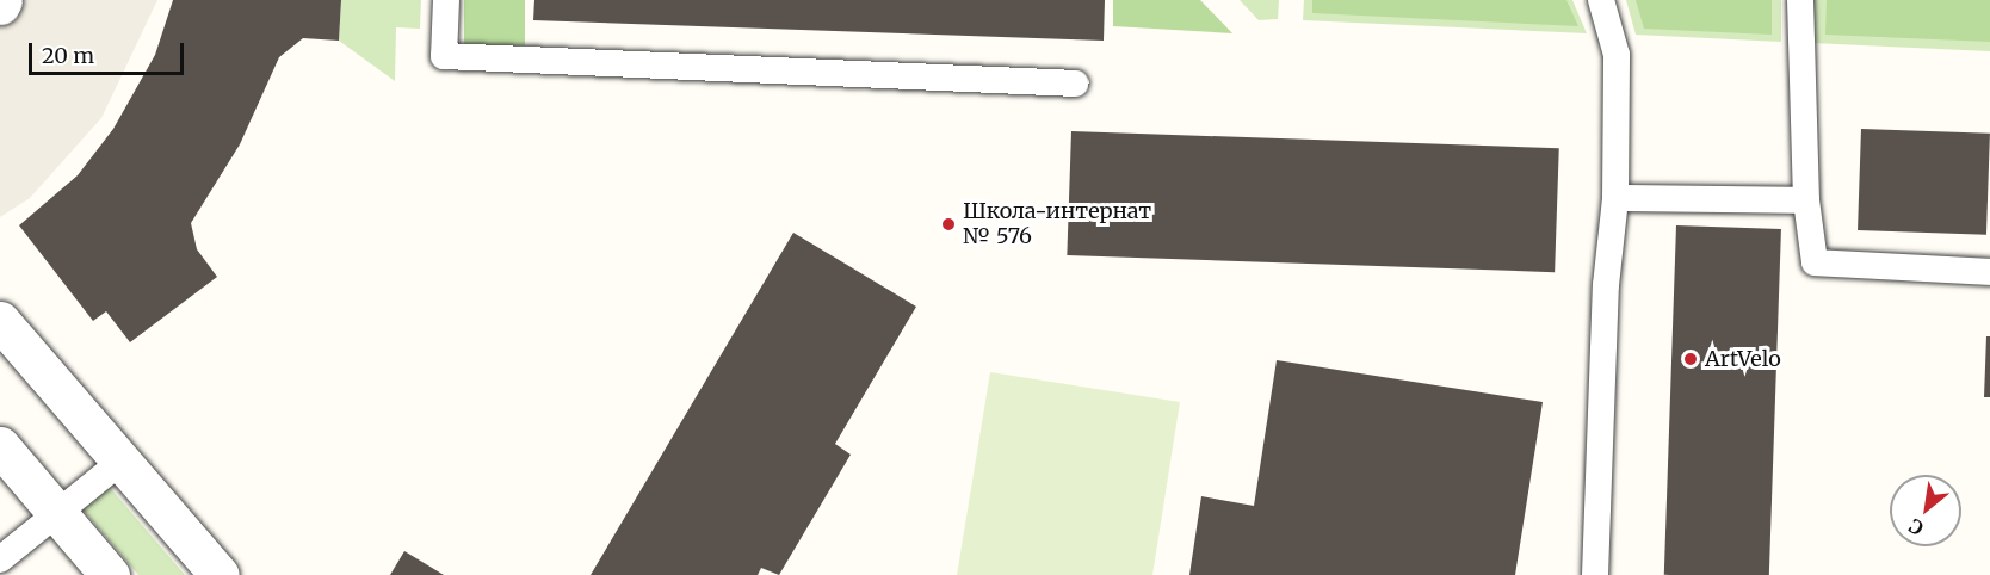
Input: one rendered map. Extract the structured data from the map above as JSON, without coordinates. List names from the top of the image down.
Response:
{
  "places": ["Школа-интернат № 576", "ArtVelo"],
  "scale_bar": "20 m",
  "north": "bottom left"
}
